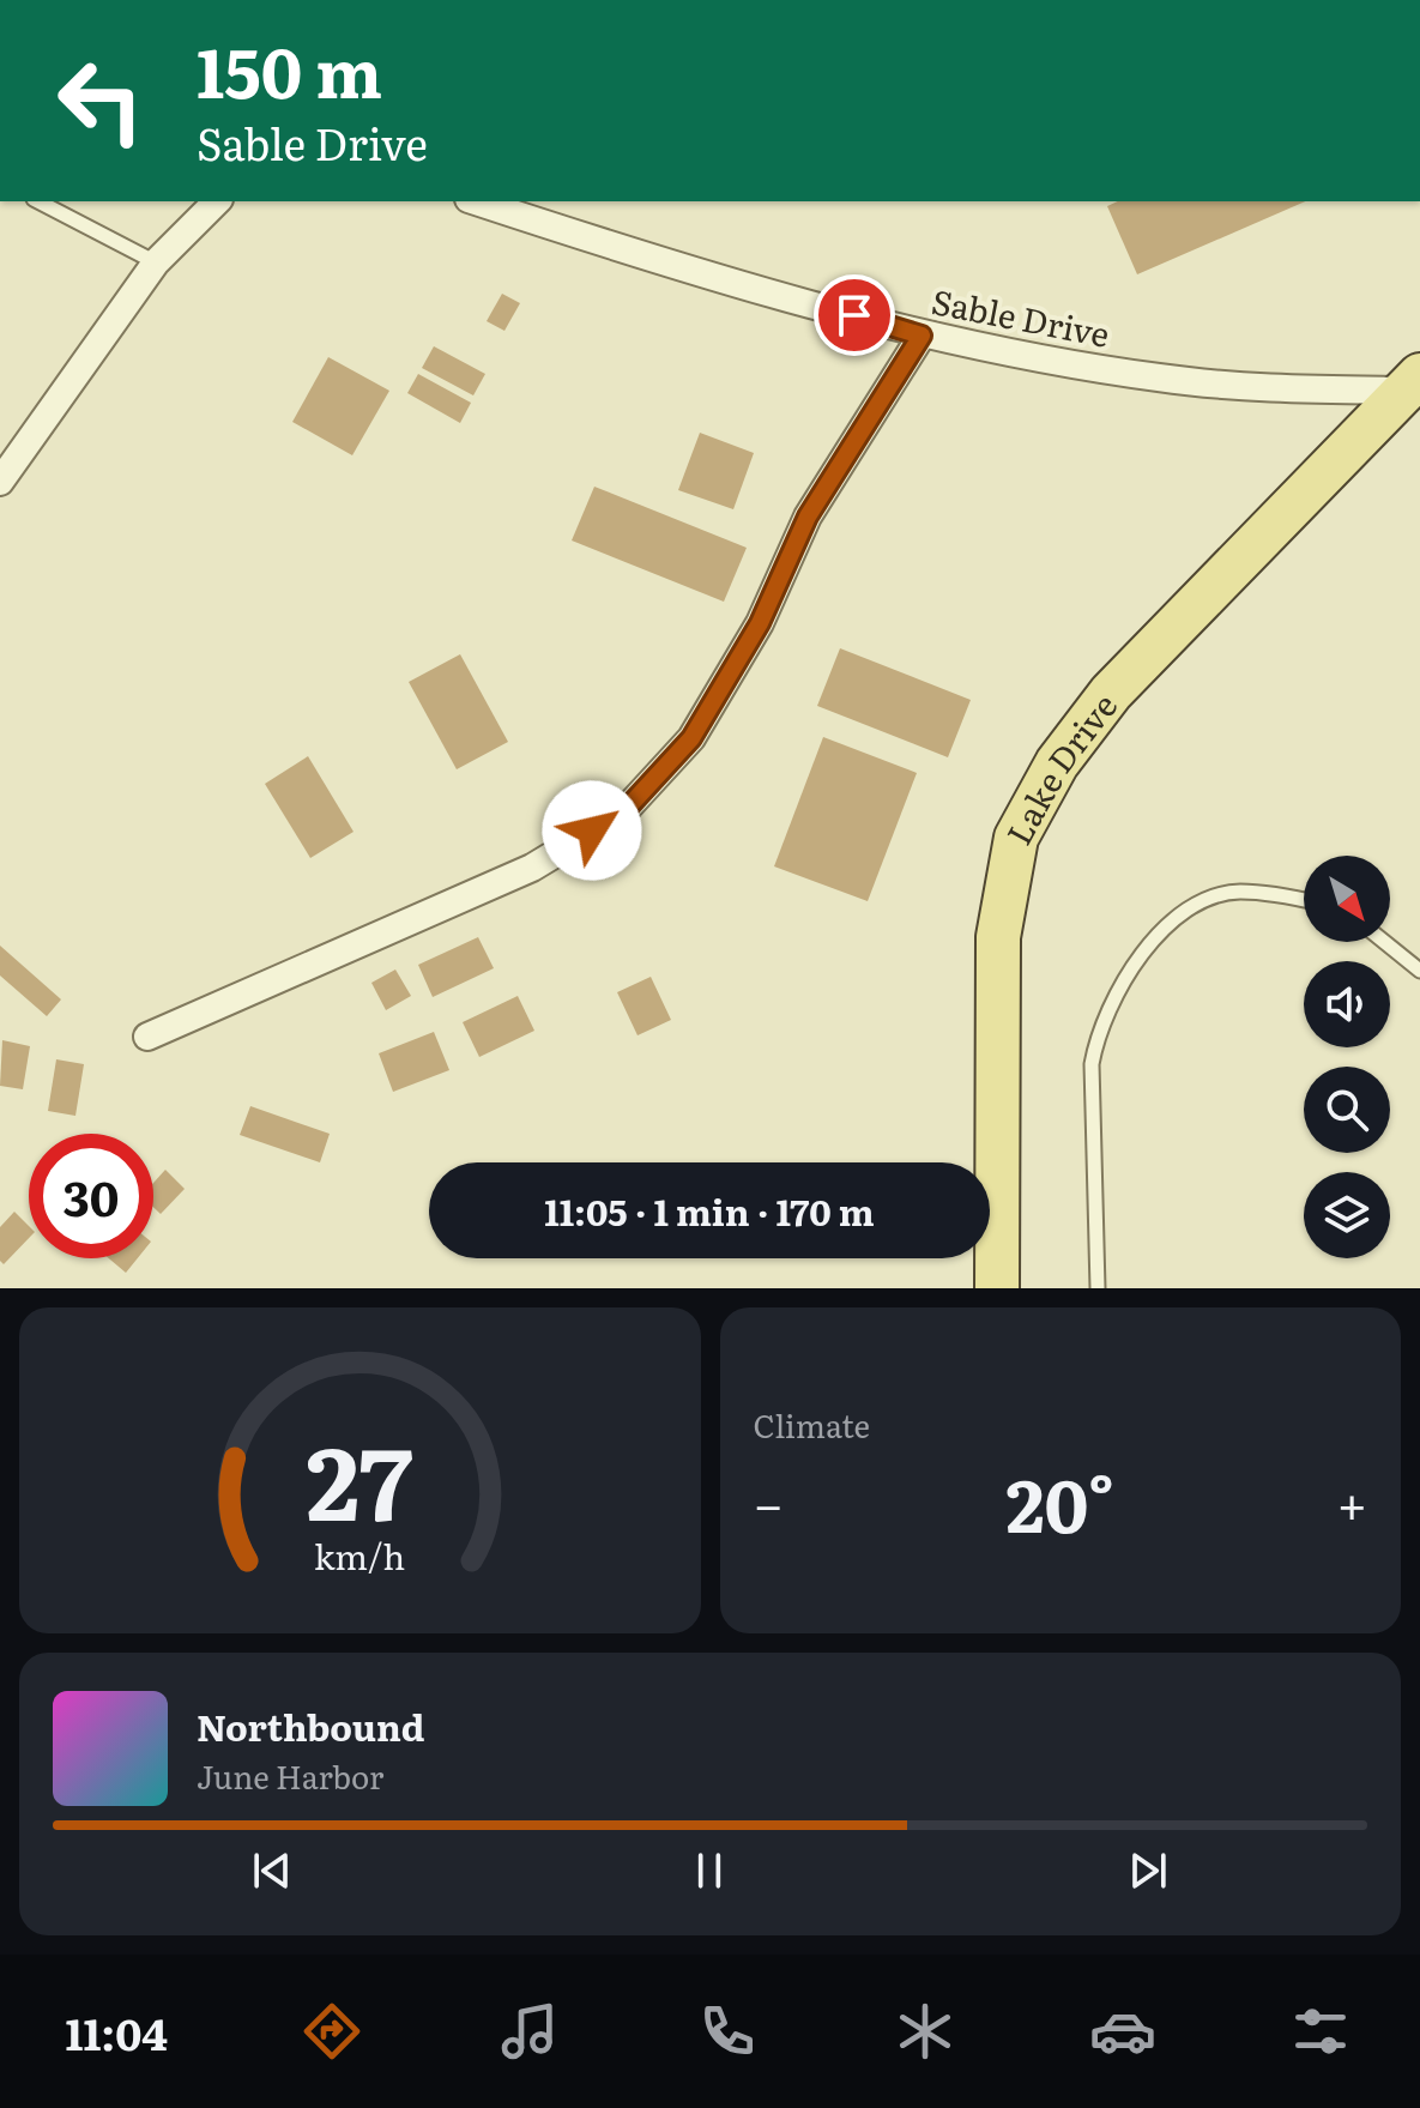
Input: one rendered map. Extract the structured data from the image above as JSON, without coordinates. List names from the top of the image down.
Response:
{
  "streets": {
    "main road": ["Lake Drive"],
    "street": ["Sable Drive"]
  },
  "crossings": [
    ["Sable Drive", "Lake Drive"]
  ],
  "north": "bottom right",
  "page": {
    "turn": ["150 m", "Sable Drive"],
    "limit": "30",
    "trip": "11:05 · 1 min · 170 m",
    "tile": "Climate",
    "heat": ["−", "20°", "+"],
    "song": ["Northbound", "June Harbor"],
    "tabs": "11:04",
    "gauge": ["27", "km/h"]
  }
}
